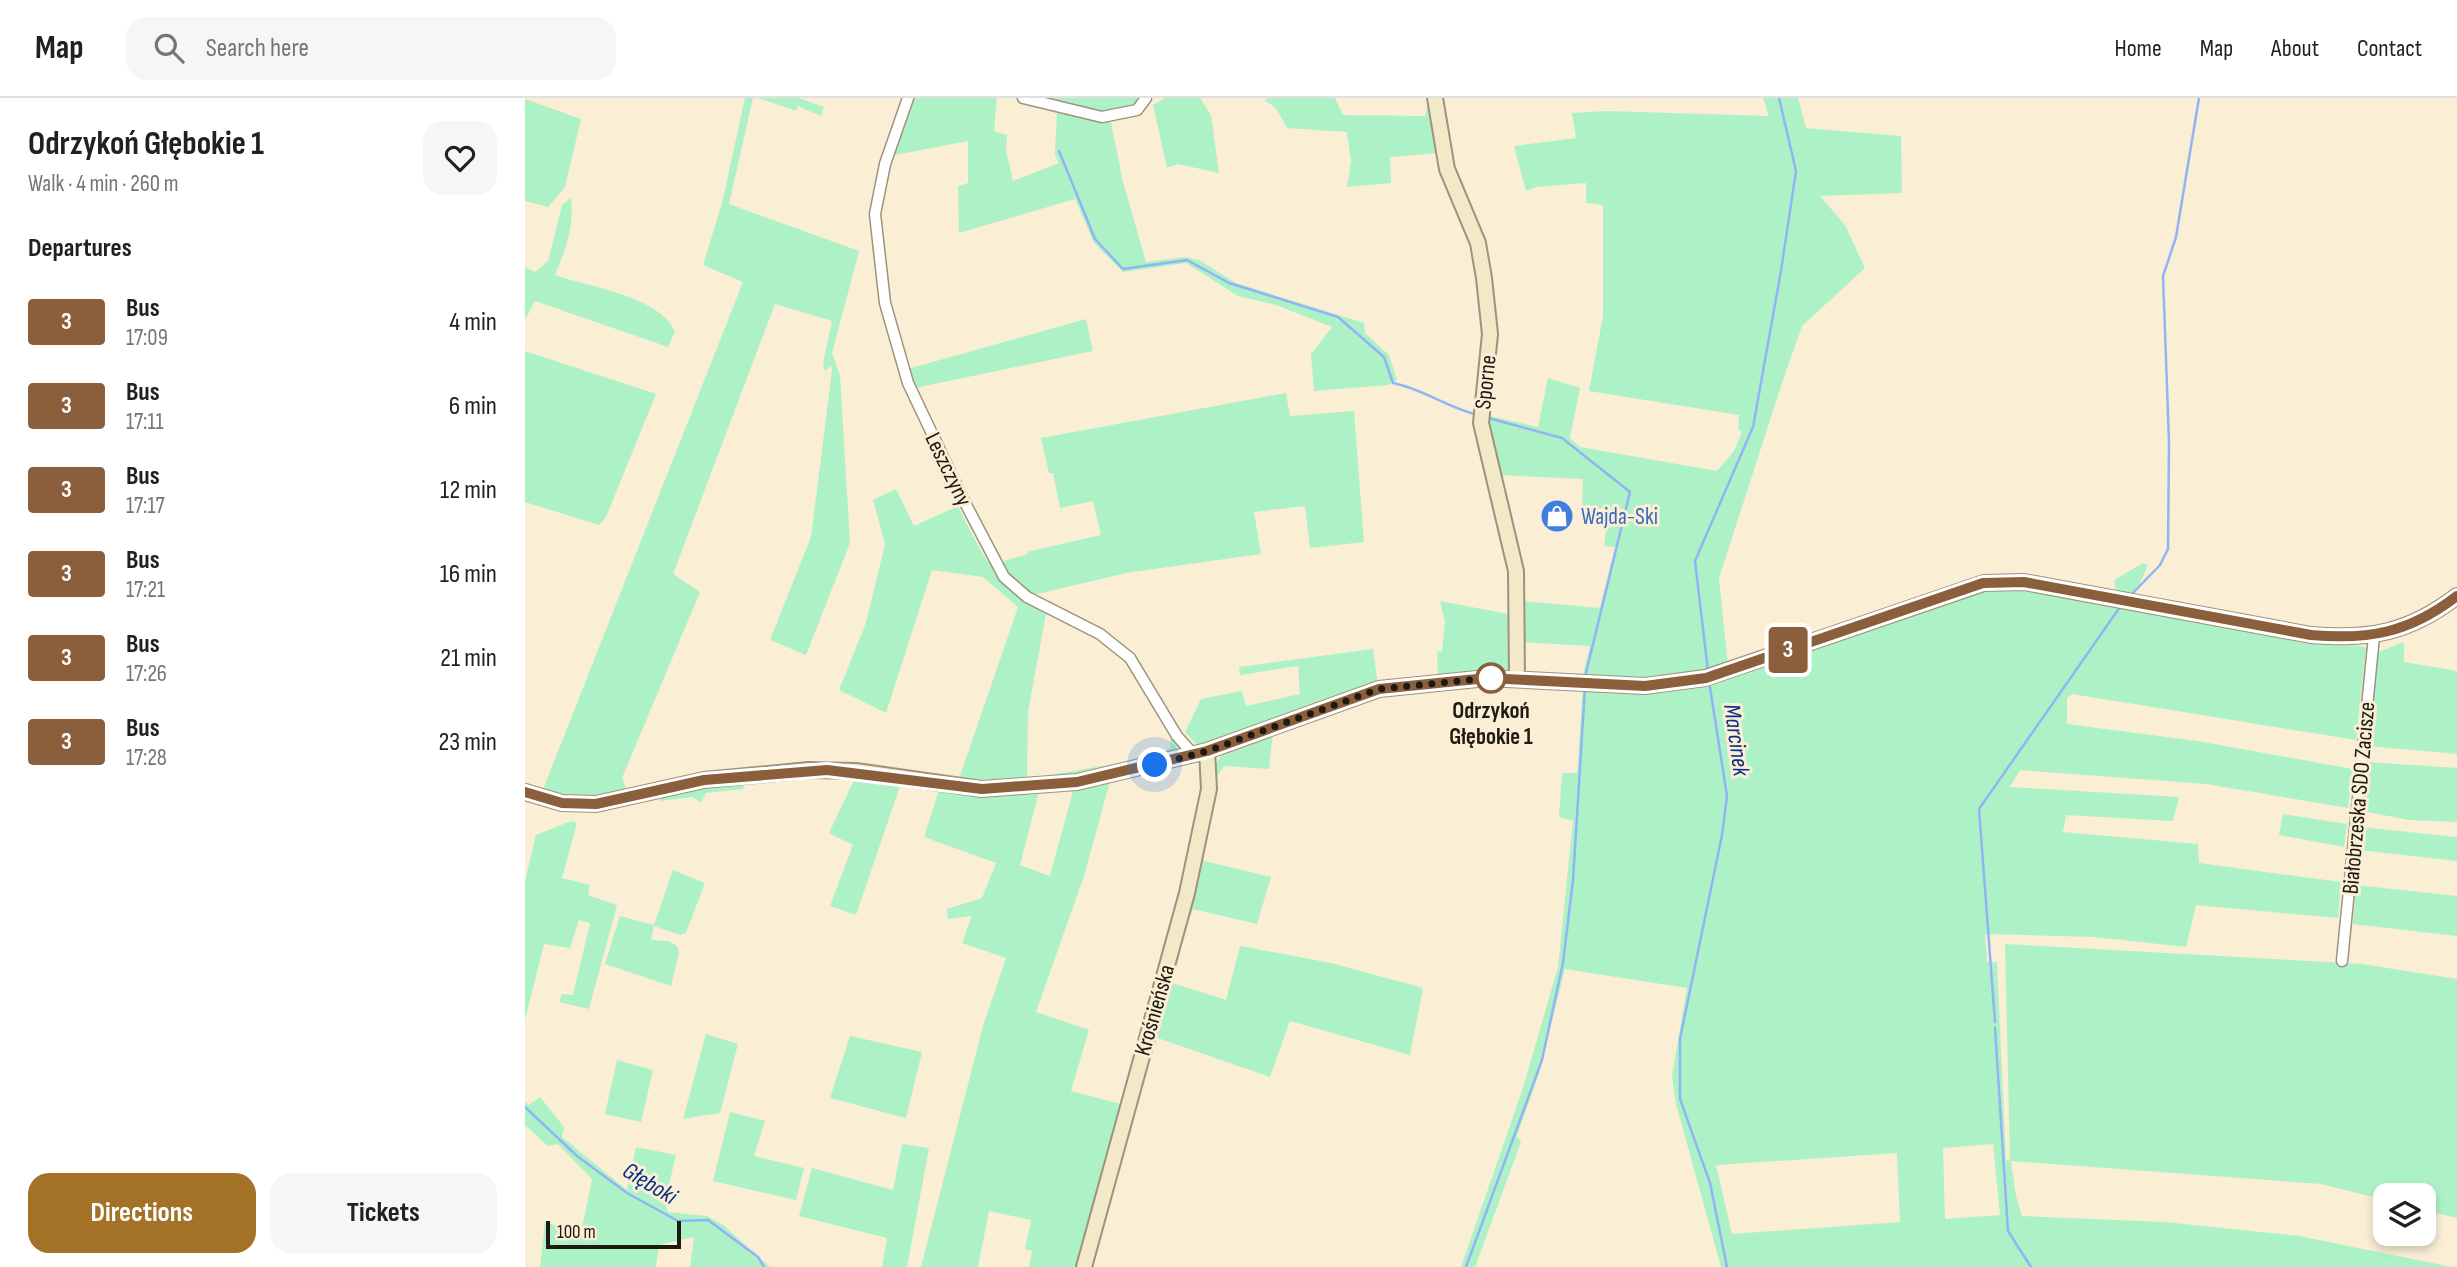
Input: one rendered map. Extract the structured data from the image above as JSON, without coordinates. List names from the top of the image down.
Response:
{
  "streets": {
    "street": [
      "Sporne",
      "Leszczyny",
      "Białobrzeska SDO Zacisze",
      "Krośnieńska"
    ]
  },
  "crossings": [
    ["Leszczyny", "Krośnieńska"]
  ],
  "water": ["Marcinek", "Głęboki"],
  "places": {
    "shop": ["Wajda-Ski"],
    "other": ["Odrzykoń Głębokie 1"]
  },
  "lines": ["bus line 3"],
  "scale_bar": "100 m",
  "page": {
    "header": "Map",
    "search": "Search here",
    "nav": [
      "Home",
      "Map",
      "About",
      "Contact"
    ],
    "heading": [
      ["Odrzykoń Głębokie 1", "Walk · 4 min · 260 m"],
      "Departures"
    ],
    "on_map": "3",
    "list": [
      {
        "mark": "3",
        "name": "Bus",
        "note": "17:09",
        "value": "4 min"
      },
      {
        "mark": "3",
        "name": "Bus",
        "note": "17:11",
        "value": "6 min"
      },
      {
        "mark": "3",
        "name": "Bus",
        "note": "17:17",
        "value": "12 min"
      },
      {
        "mark": "3",
        "name": "Bus",
        "note": "17:21",
        "value": "16 min"
      },
      {
        "mark": "3",
        "name": "Bus",
        "note": "17:26",
        "value": "21 min"
      },
      {
        "mark": "3",
        "name": "Bus",
        "note": "17:28",
        "value": "23 min"
      }
    ],
    "buttons": ["Directions", "Tickets"],
    "scale": "100 m"
  }
}
